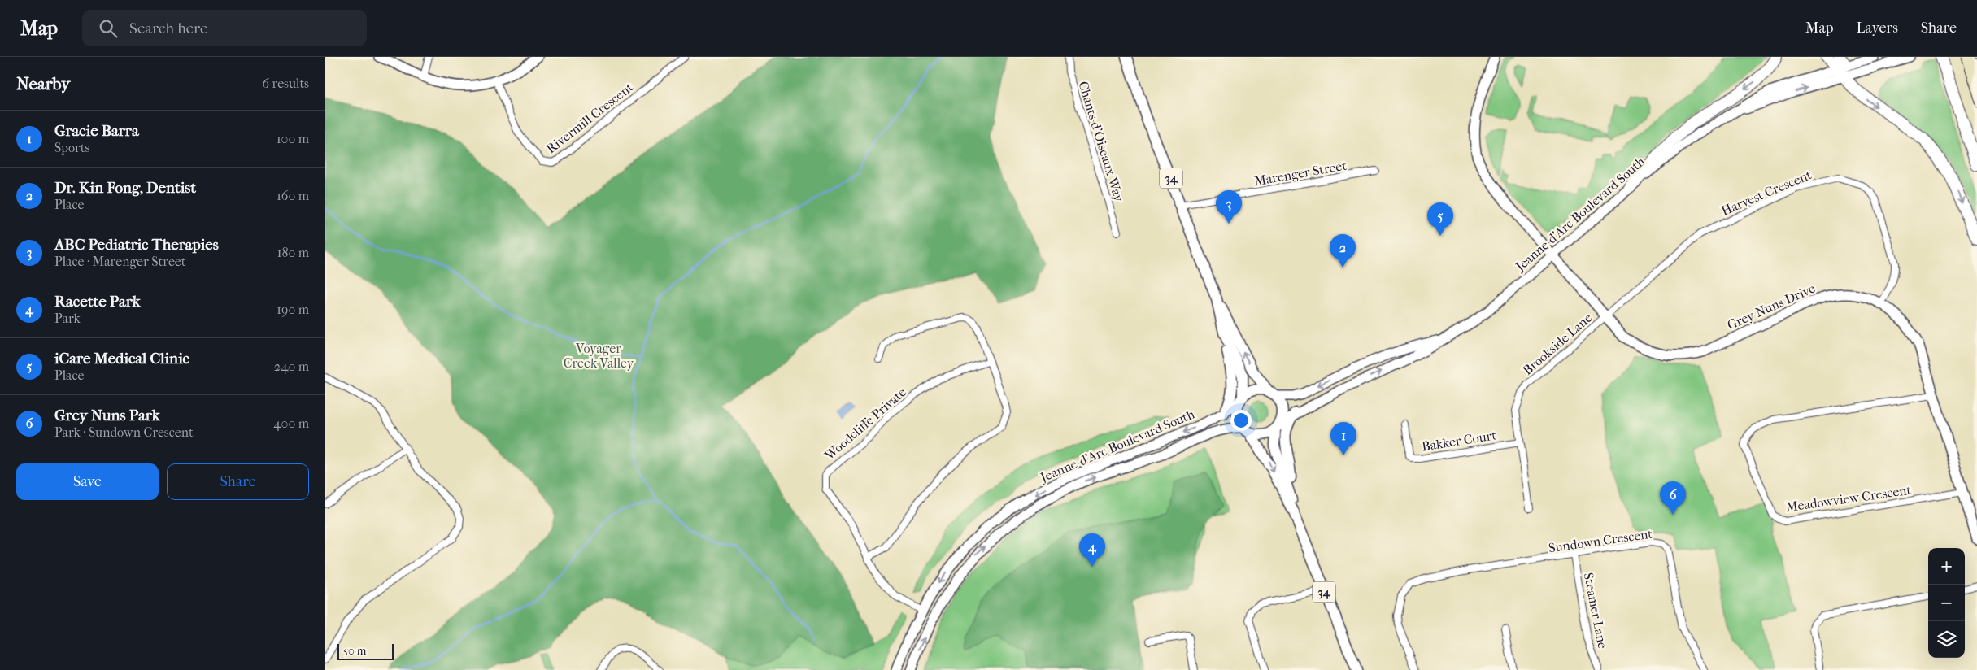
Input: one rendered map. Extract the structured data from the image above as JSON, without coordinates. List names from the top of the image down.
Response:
{
  "streets": {
    "main road": ["34", "Jeanne-d'Arc Boulevard South", "Grey Nuns Drive"],
    "street": [
      "Rivermill Crescent",
      "Chants-d'Oiseaux Way",
      "Marenger Street",
      "Harvest Crescent",
      "Brookside Lane",
      "Woodcliffe Private",
      "Bakker Court",
      "Meadowview Crescent",
      "Sundown Crescent",
      "Steamer Lane"
    ]
  },
  "crossings": [
    ["Marenger Street", "34"],
    ["34", "Jeanne-d'Arc Boulevard South"],
    ["Harvest Crescent", "Grey Nuns Drive"],
    ["Harvest Crescent", "Brookside Lane"],
    ["Jeanne-d'Arc Boulevard South", "Grey Nuns Drive"],
    ["Jeanne-d'Arc Boulevard South", "Woodcliffe Private"],
    ["Grey Nuns Drive", "Brookside Lane"],
    ["Grey Nuns Drive", "Meadowview Crescent"],
    ["Brookside Lane", "Bakker Court"],
    ["Sundown Crescent", "Steamer Lane"]
  ],
  "parks": ["Voyager Creek Valley"],
  "scale_bar": "50 m",
  "page": {
    "header": "Map",
    "search": "Search here",
    "nav": ["Map", "Layers", "Share"],
    "heading": ["Nearby", "6 results"],
    "list": [
      {
        "mark": "1",
        "name": "Gracie Barra",
        "note": "Sports",
        "value": "100 m"
      },
      {
        "mark": "2",
        "name": "Dr. Kin Fong, Dentist",
        "note": "Place",
        "value": "160 m"
      },
      {
        "mark": "3",
        "name": "ABC Pediatric Therapies",
        "note": "Place · Marenger Street",
        "value": "180 m"
      },
      {
        "mark": "4",
        "name": "Racette Park",
        "note": "Park",
        "value": "190 m"
      },
      {
        "mark": "5",
        "name": "iCare Medical Clinic",
        "note": "Place",
        "value": "240 m"
      },
      {
        "mark": "6",
        "name": "Grey Nuns Park",
        "note": "Park · Sundown Crescent",
        "value": "400 m"
      }
    ],
    "pins": [
      "3",
      "5",
      "2",
      "1",
      "6",
      "4"
    ],
    "buttons": ["Save", "Share"],
    "map_buttons": ["+", "−"],
    "scale": "50 m"
  }
}
